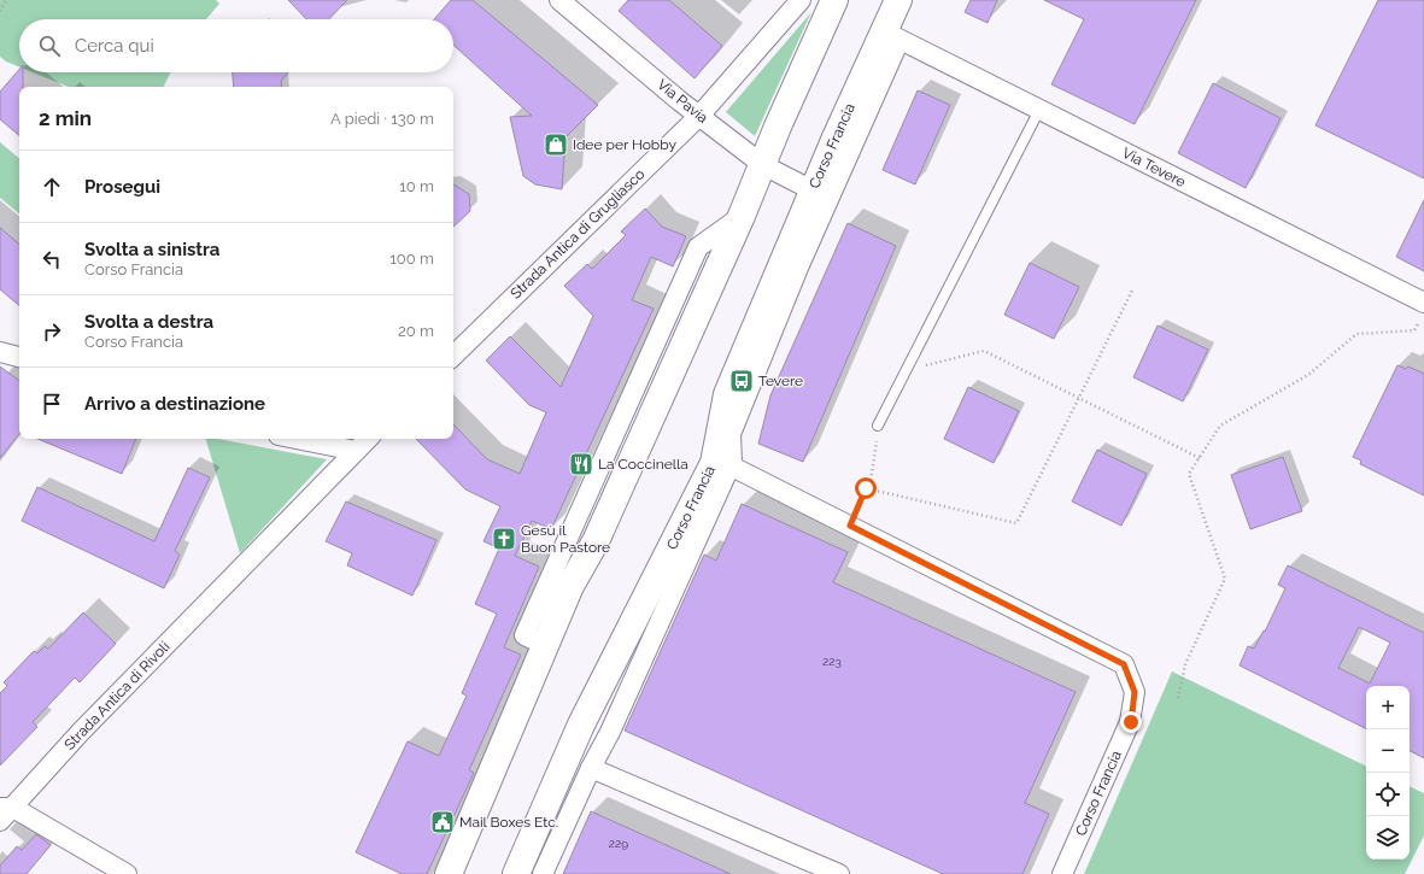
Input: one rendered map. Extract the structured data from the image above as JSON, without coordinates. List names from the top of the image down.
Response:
{
  "streets": {
    "main road": ["Corso Francia"],
    "street": [
      "Via Pavia",
      "Via Tevere",
      "Strada Antica di Grugliasco",
      "Strada Antica di Rivoli"
    ]
  },
  "crossings": [
    ["Via Pavia", "Corso Francia"],
    ["Via Pavia", "Strada Antica di Grugliasco"],
    ["Corso Francia", "Via Tevere"]
  ],
  "places": {
    "shop": ["Idee per Hobby"],
    "bus stop": ["Tevere"],
    "restaurant": ["La Coccinella"],
    "church": ["Gesù il Buon Pastore"],
    "public building": ["Mail Boxes Etc."]
  },
  "house_numbers": ["223", "229"],
  "page": {
    "search": "Cerca qui",
    "heading": ["2 min", "A piedi · 130 m"],
    "list": [
      ["Prosegui", "10 m"],
      ["Svolta a sinistra", "Corso Francia", "100 m"],
      ["Svolta a destra", "Corso Francia", "20 m"],
      "Arrivo a destinazione"
    ],
    "map_buttons": ["+", "−"]
  }
}
